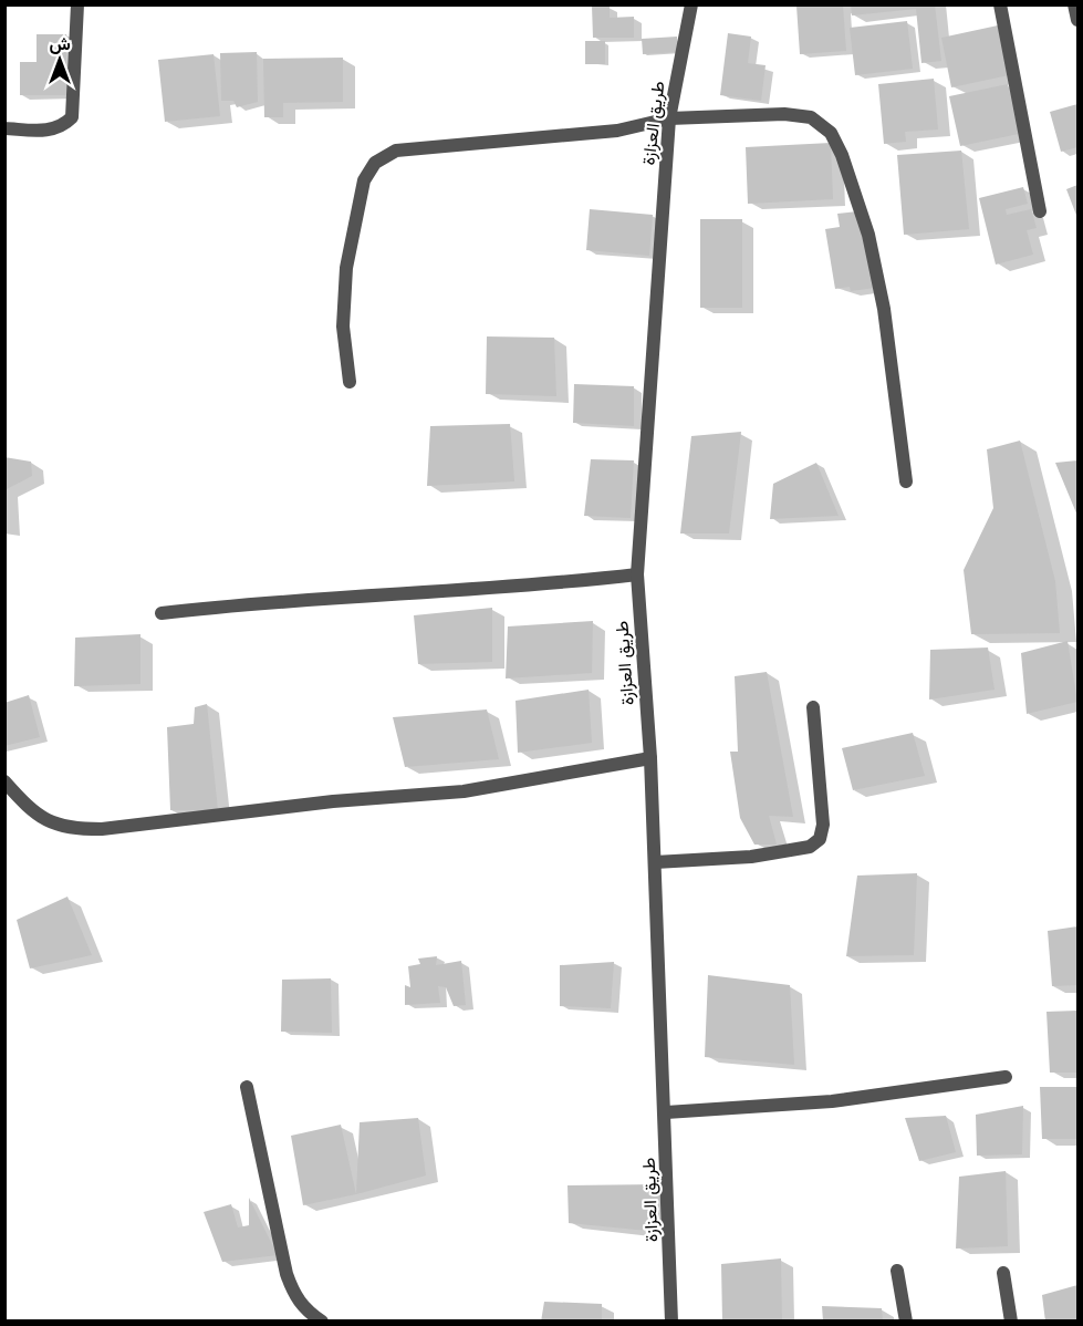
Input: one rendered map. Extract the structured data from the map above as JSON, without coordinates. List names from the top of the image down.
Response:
{
  "streets": {
    "street": ["طريق العزازة"]
  },
  "north": "top"
}
